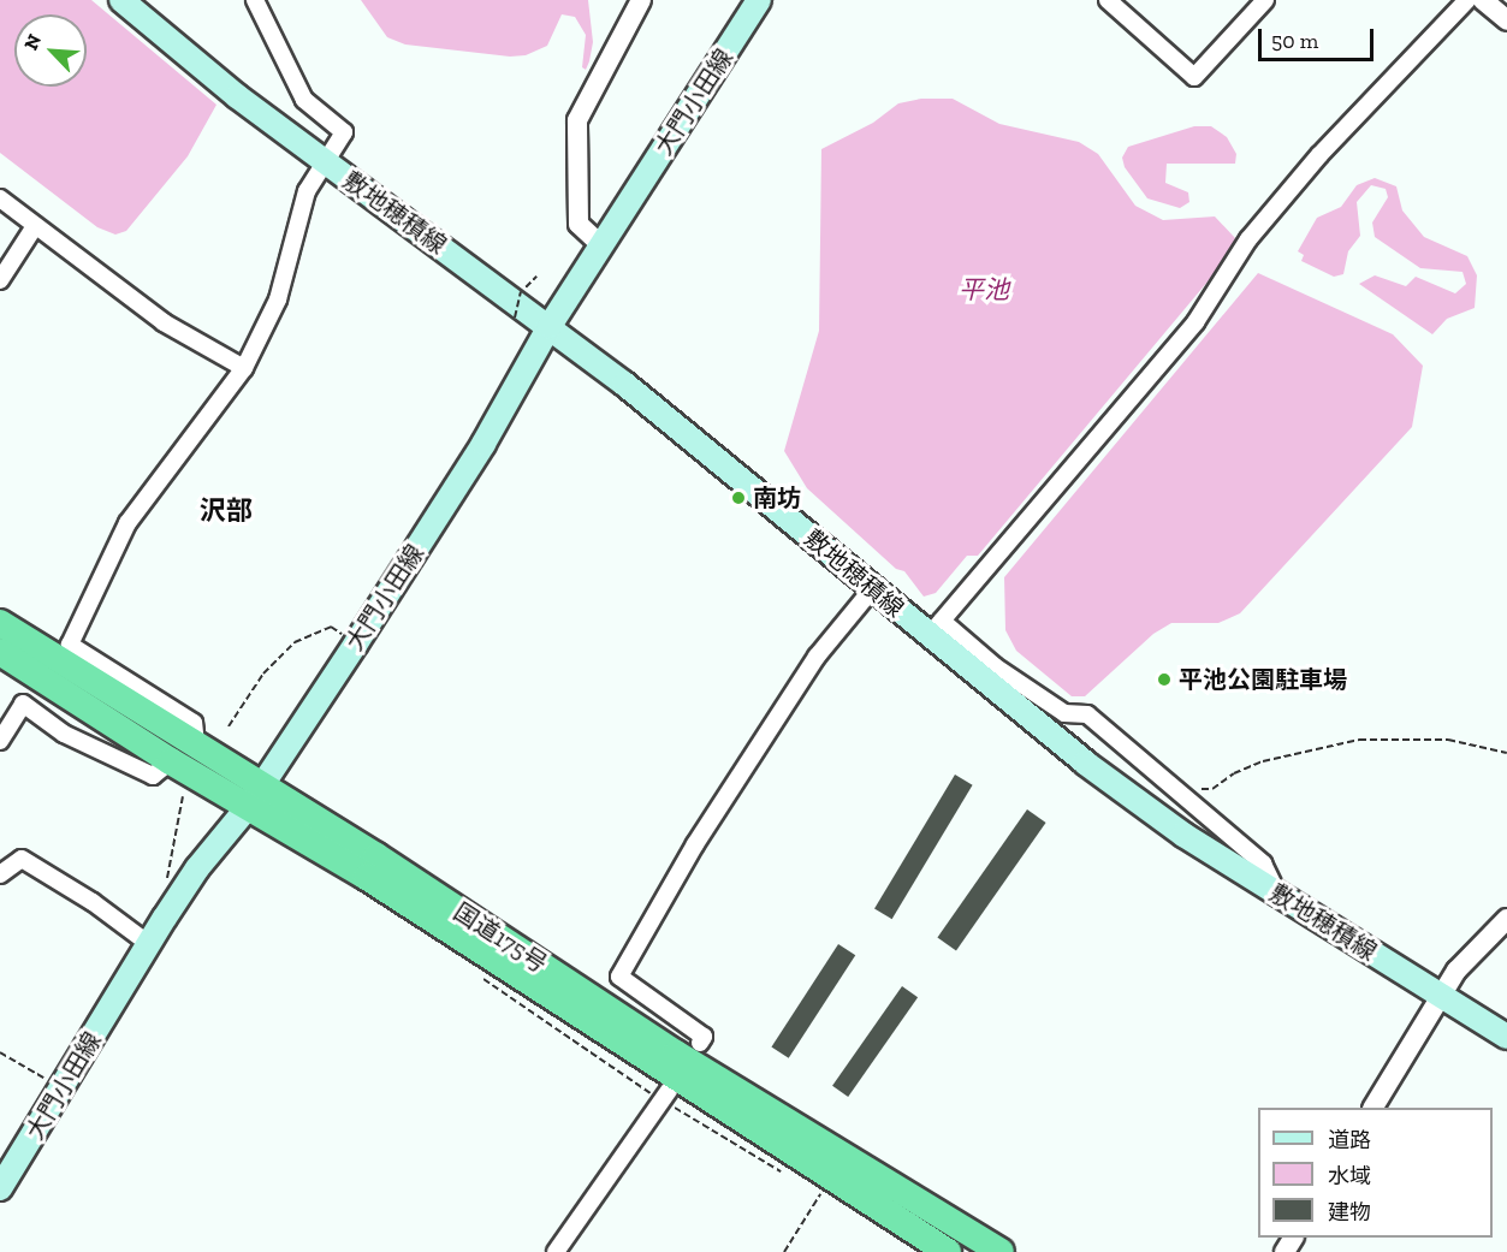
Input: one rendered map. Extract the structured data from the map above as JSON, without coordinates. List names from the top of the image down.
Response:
{
  "streets": {
    "highway": ["国道175号"],
    "main road": ["大門小田線", "敷地穂積線"]
  },
  "crossings": [
    ["大門小田線", "敷地穂積線"],
    ["大門小田線", "国道175号"]
  ],
  "districts": ["沢部"],
  "water": ["平池"],
  "places": ["南坊", "平池公園駐車場"],
  "legend": ["道路", "水域", "建物"],
  "scale_bar": "50 m",
  "north": "top left"
}
